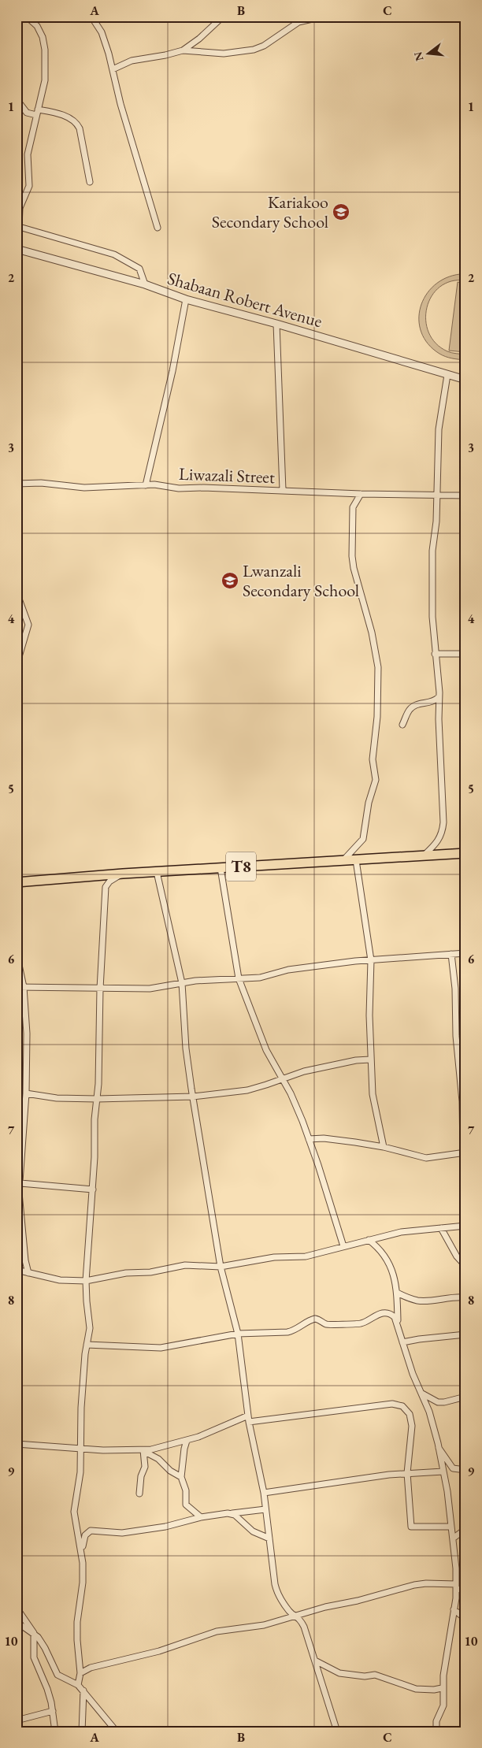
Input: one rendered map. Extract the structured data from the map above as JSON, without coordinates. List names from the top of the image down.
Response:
{
  "streets": {
    "highway": ["T8"],
    "street": ["Shabaan Robert Avenue", "Liwazali Street"]
  },
  "places": {
    "school or university": ["Kariakoo Secondary School", "Lwanzali Secondary School"]
  },
  "north": "left",
  "grid": {
    "columns": ["A", "B", "C"],
    "rows": [
      "1",
      "2",
      "3",
      "4",
      "5",
      "6",
      "7",
      "8",
      "9",
      "10"
    ]
  }
}
